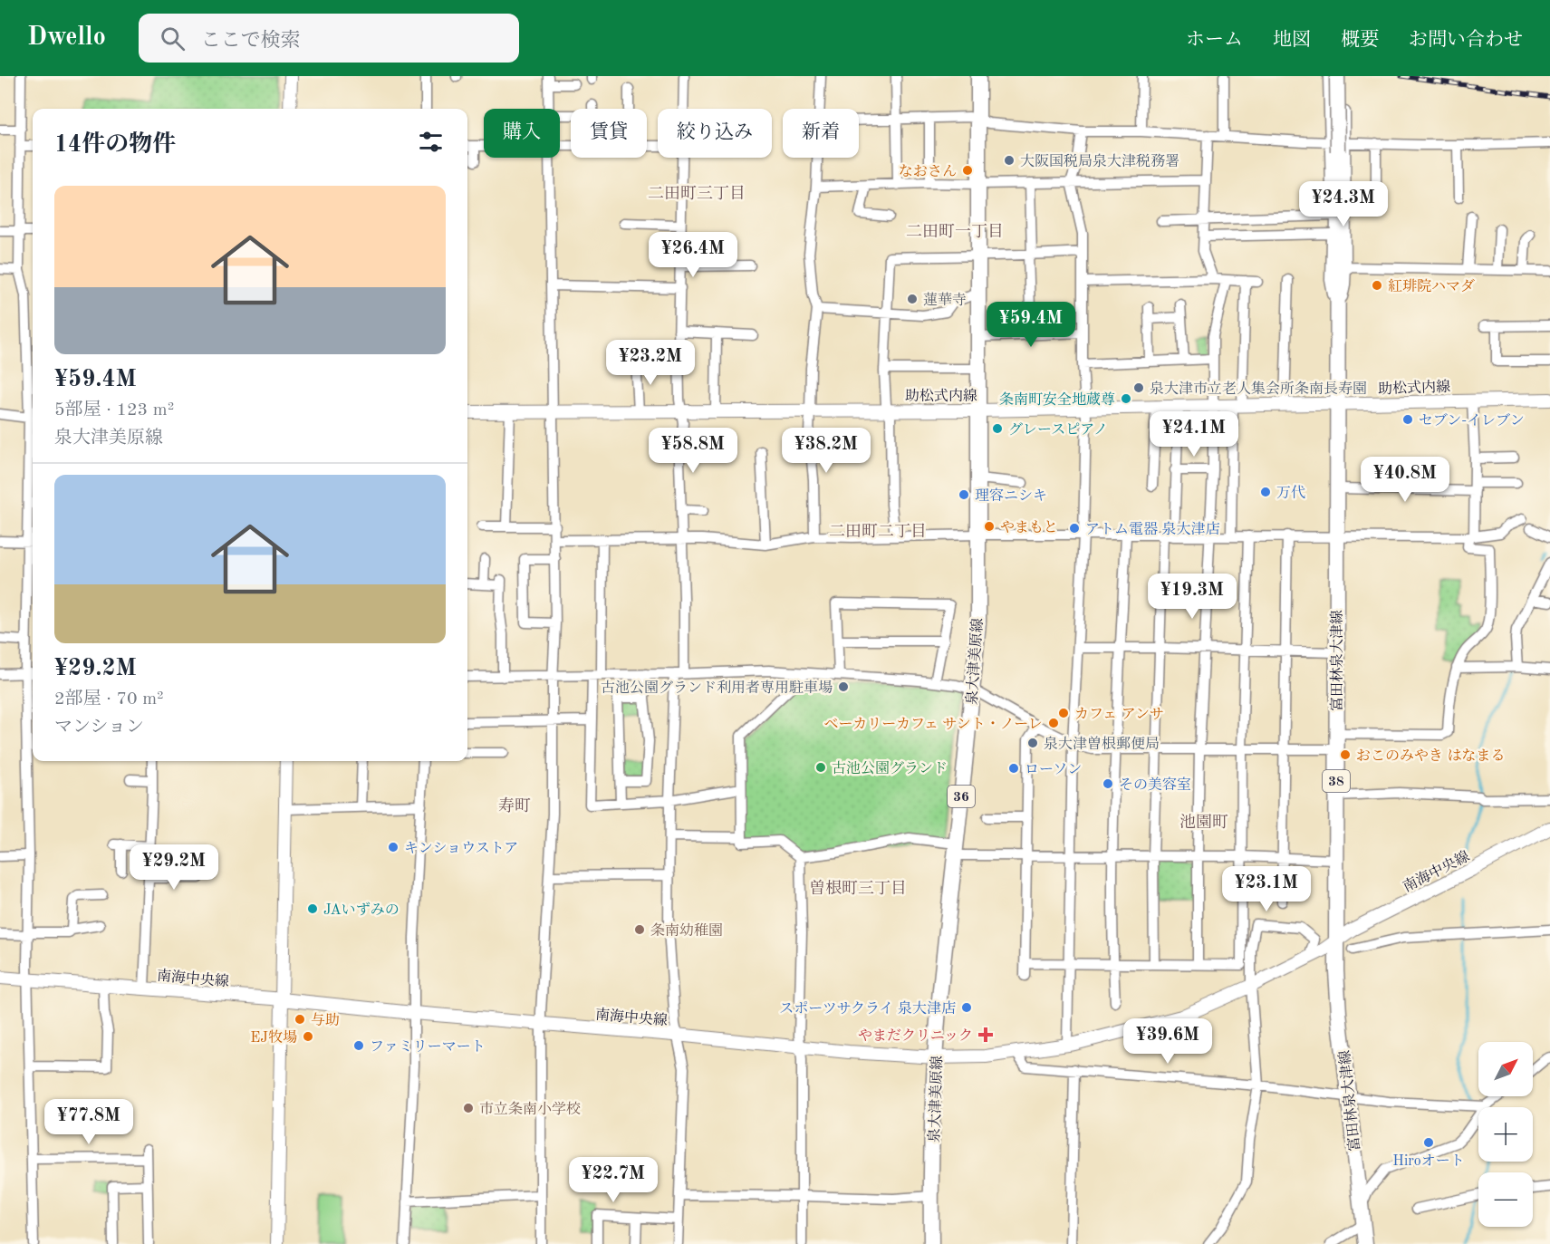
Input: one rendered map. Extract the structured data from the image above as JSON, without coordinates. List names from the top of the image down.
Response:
{
  "streets": {
    "main road": [
      "富田林泉大津線",
      "泉大津美原線",
      "38",
      "36"
    ],
    "street": ["助松式内線", "南海中央線"]
  },
  "crossings": [
    ["助松式内線", "富田林泉大津線"],
    ["助松式内線", "泉大津美原線"],
    ["富田林泉大津線", "南海中央線"],
    ["泉大津美原線", "南海中央線"]
  ],
  "districts": [
    "二田町三丁目",
    "二田町一丁目",
    "二田町二丁目",
    "寿町",
    "池園町",
    "曽根町三丁目"
  ],
  "places": {
    "other": [
      "大阪国税局泉大津税務署",
      "なおさん",
      "紅琲院ハマダ",
      "蓮華寺",
      "泉大津市立老人集会所条南長寿園",
      "条南町安全地蔵尊",
      "セブン-イレブン",
      "グレースピアノ",
      "万代",
      "理容ニシキ",
      "やまもと",
      "アトム電器 泉大津店",
      "古池公園グランド利用者専用駐車場",
      "カフェ アンサ",
      "ベーカリーカフェ サント・ノーレ",
      "泉大津曽根郵便局",
      "おこのみやき はなまる",
      "古池公園グランド",
      "ローソン",
      "その美容室",
      "キンショウストア",
      "JAいずみの",
      "条南幼稚園",
      "スポーツサクライ 泉大津店",
      "与助",
      "EJ牧場",
      "ファミリーマート",
      "市立条南小学校",
      "Hiroオート"
    ],
    "health": ["やまだクリニック"]
  },
  "north": "top right",
  "page": {
    "header": "Dwello",
    "search": "ここで検索",
    "nav": [
      "ホーム",
      "地図",
      "概要",
      "お問い合わせ"
    ],
    "chip": [
      "購入",
      "賃貸",
      "絞り込み",
      "新着"
    ],
    "heading": "14件の物件",
    "list": [
      {
        "name": "¥59.4M",
        "note": "5部屋 · 123 m² · 泉大津美原線"
      },
      {
        "name": "¥29.2M",
        "note": "2部屋 · 70 m² · マンション"
      }
    ],
    "price": [
      "¥24.3M",
      "¥26.4M",
      "¥59.4M",
      "¥23.2M",
      "¥24.1M",
      "¥58.8M",
      "¥38.2M",
      "¥40.8M",
      "¥19.3M",
      "¥29.2M",
      "¥23.1M",
      "¥39.6M",
      "¥77.8M",
      "¥22.7M"
    ],
    "map_buttons": ["+", "−"]
  }
}
